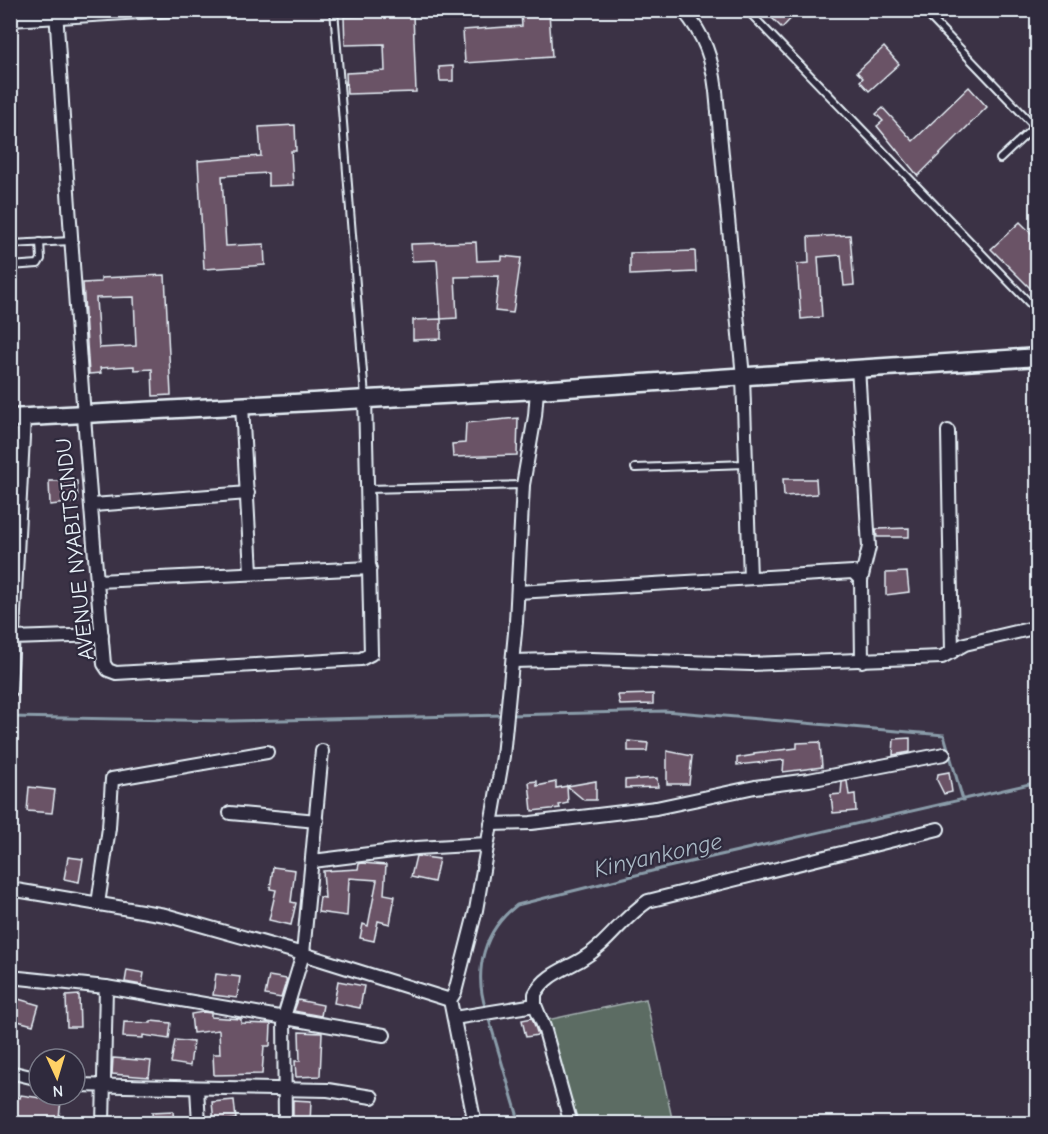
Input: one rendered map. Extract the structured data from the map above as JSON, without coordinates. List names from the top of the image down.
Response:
{
  "streets": {
    "street": ["AVENUE NYABITSINDU"]
  },
  "water": ["Kinyankonge"],
  "north": "bottom"
}
